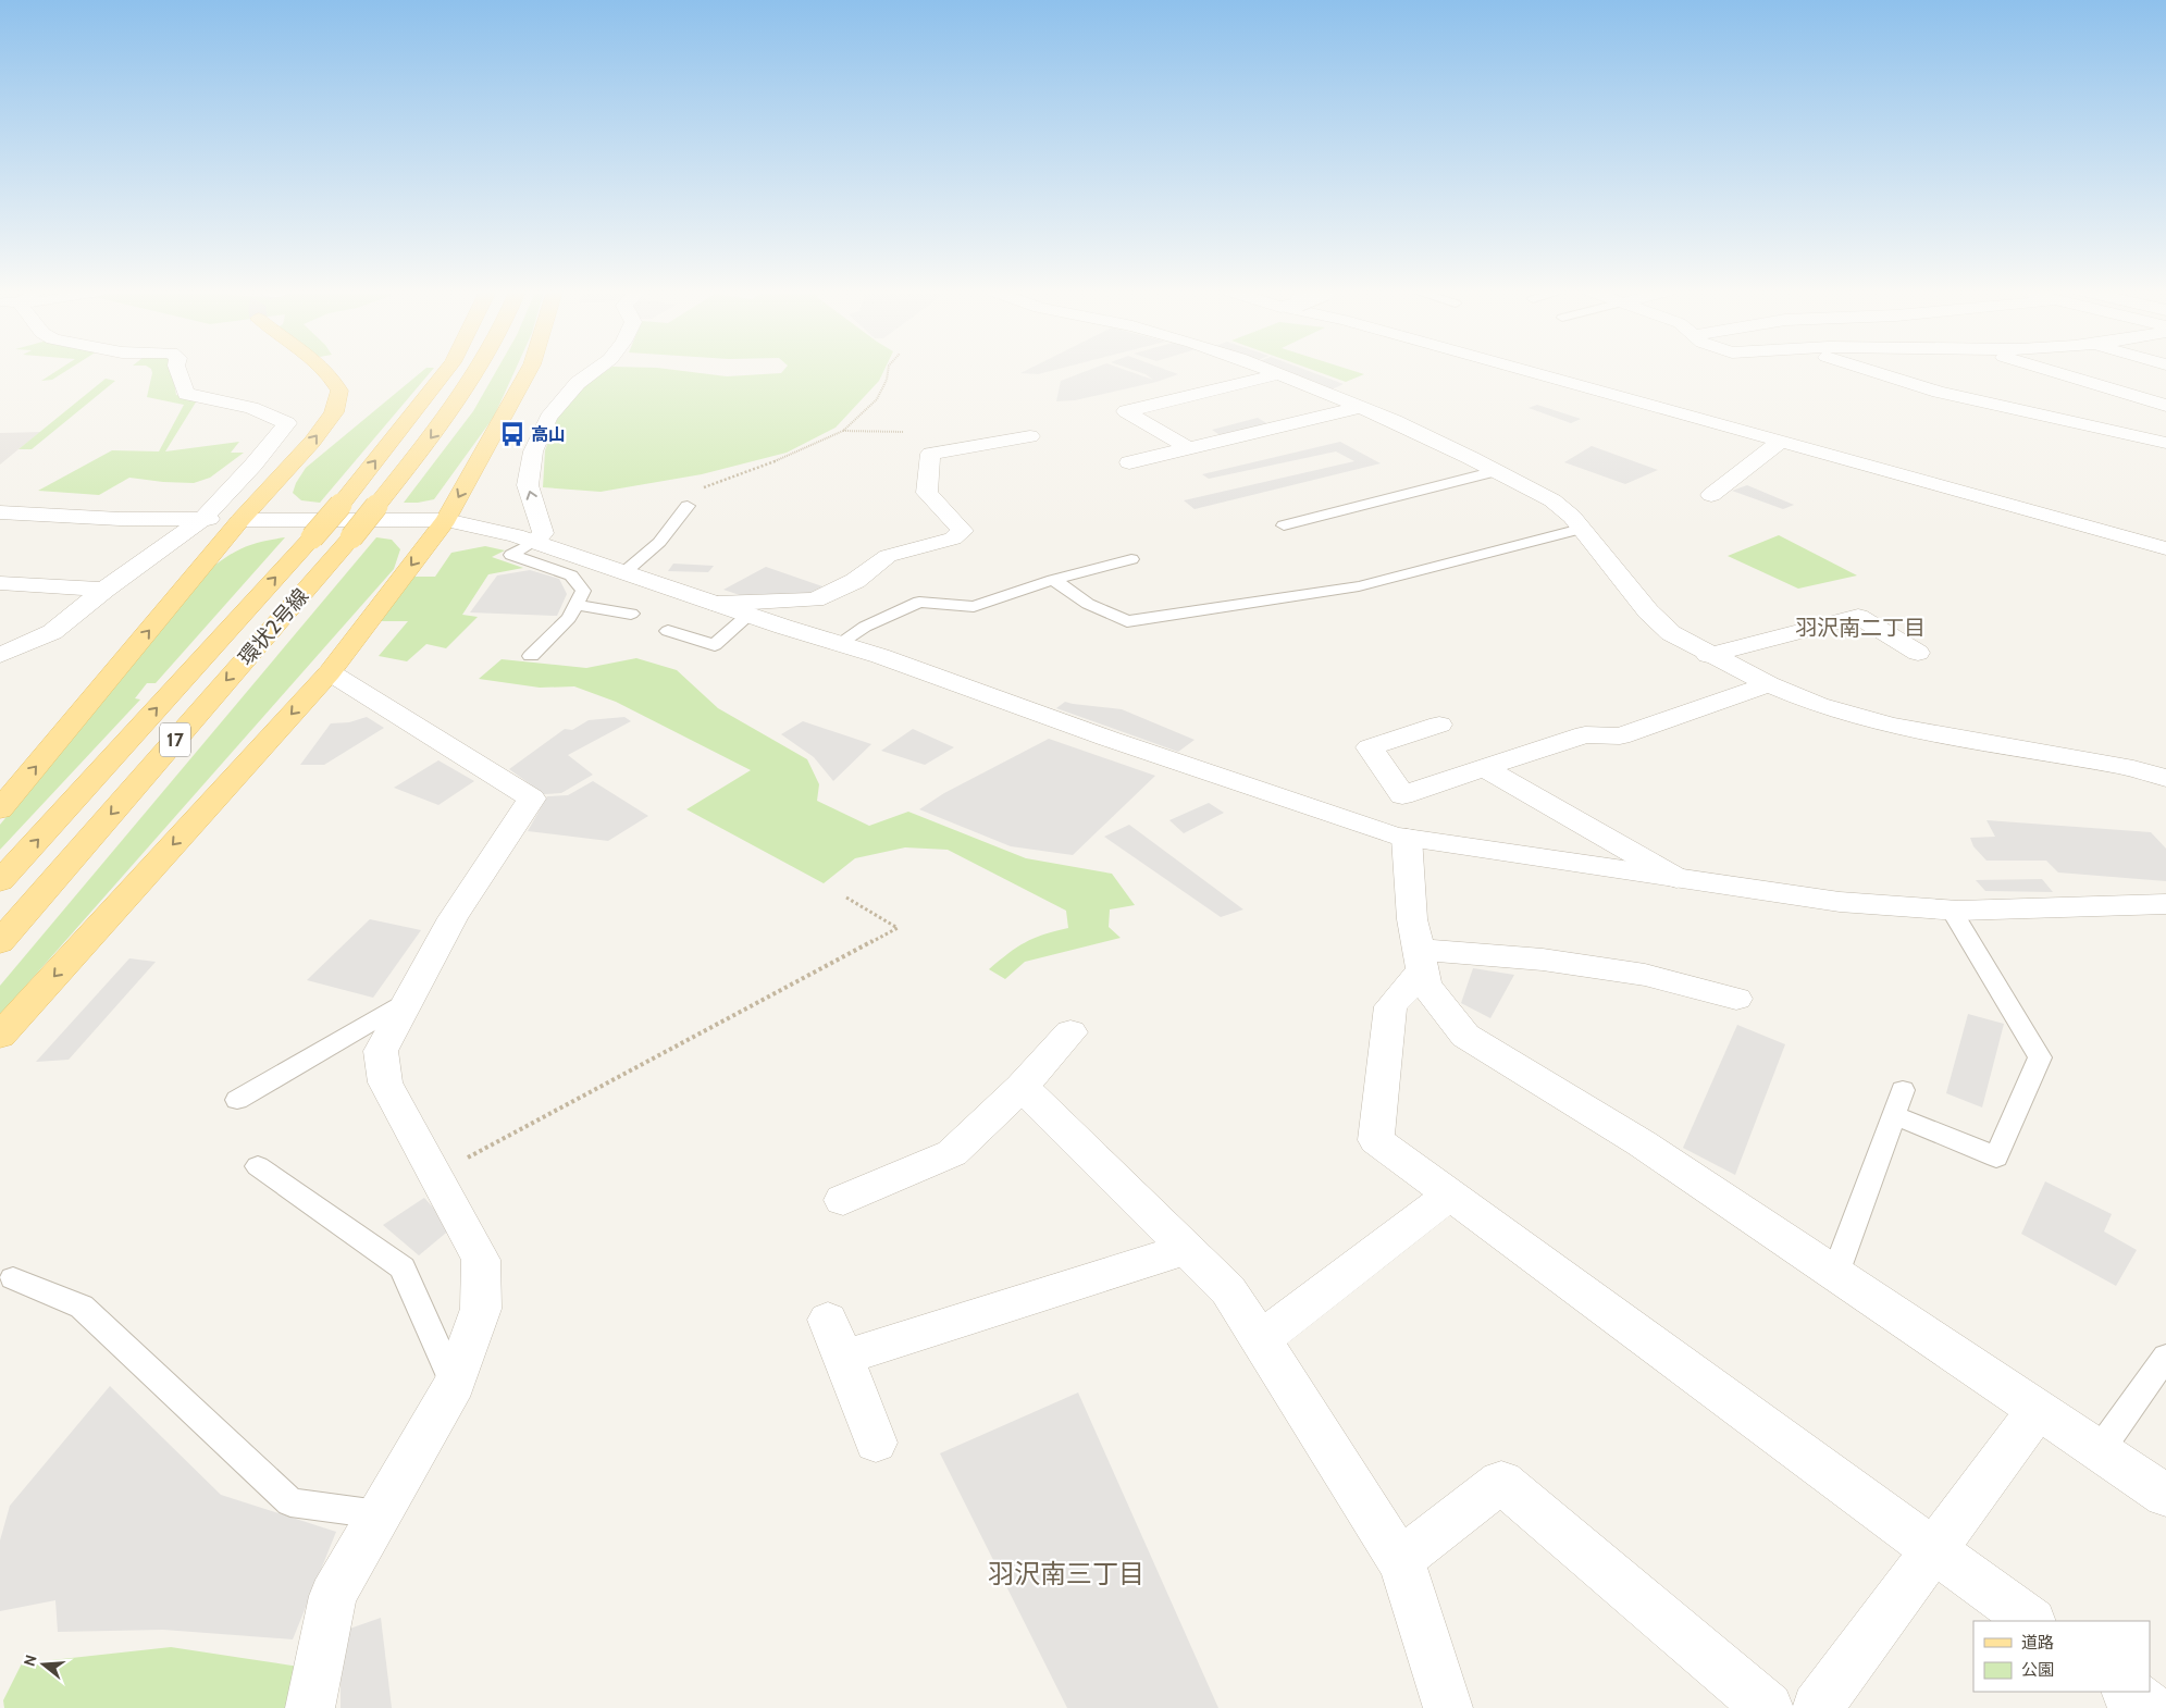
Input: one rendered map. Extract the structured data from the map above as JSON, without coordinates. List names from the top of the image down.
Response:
{
  "streets": {
    "main road": ["環状2号線", "17"]
  },
  "districts": ["羽沢南二丁目", "羽沢南三丁目"],
  "places": {
    "bus stop": ["高山"]
  },
  "legend": ["道路", "公園"],
  "north": "left"
}
